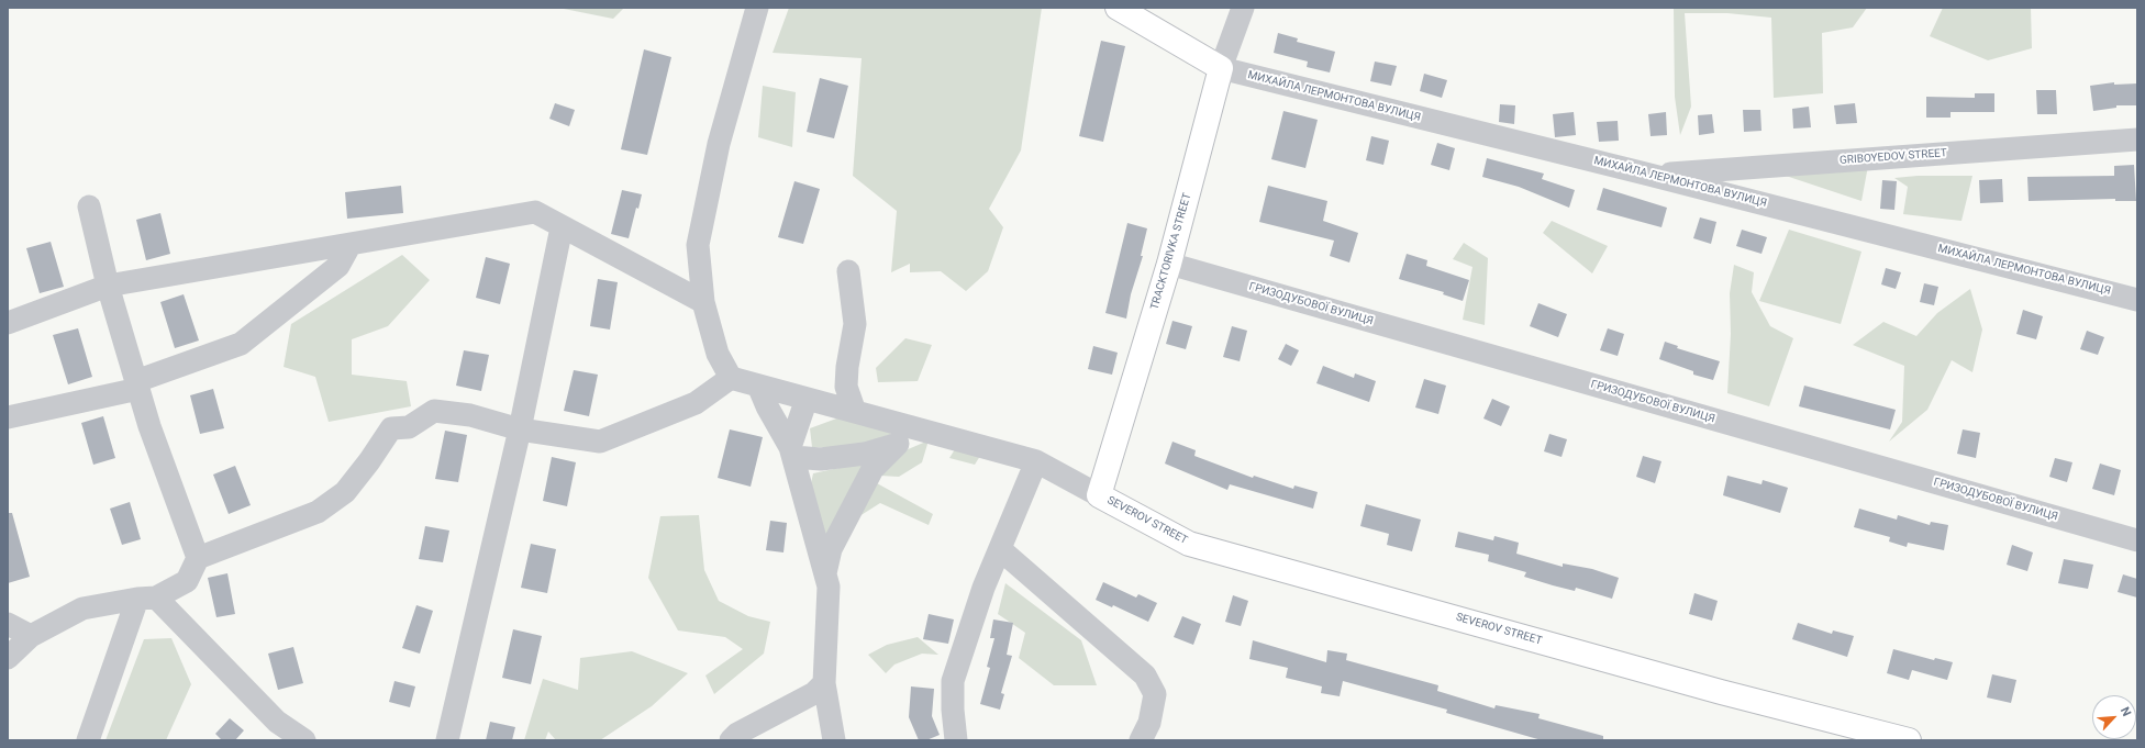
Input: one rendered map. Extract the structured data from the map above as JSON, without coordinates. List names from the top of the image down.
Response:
{
  "streets": {
    "main road": ["TRACKTORIVKA STREET", "SEVEROV STREET"],
    "street": ["МИХАЙЛА ЛЕРМОНТОВА ВУЛИЦЯ", "GRIBOYEDOV STREET", "ГРИЗОДУБОВОЇ ВУЛИЦЯ"]
  },
  "crossings": [
    ["МИХАЙЛА ЛЕРМОНТОВА ВУЛИЦЯ", "GRIBOYEDOV STREET"],
    ["МИХАЙЛА ЛЕРМОНТОВА ВУЛИЦЯ", "TRACKTORIVKA STREET"],
    ["TRACKTORIVKA STREET", "ГРИЗОДУБОВОЇ ВУЛИЦЯ"],
    ["TRACKTORIVKA STREET", "SEVEROV STREET"]
  ],
  "north": "top right"
}
